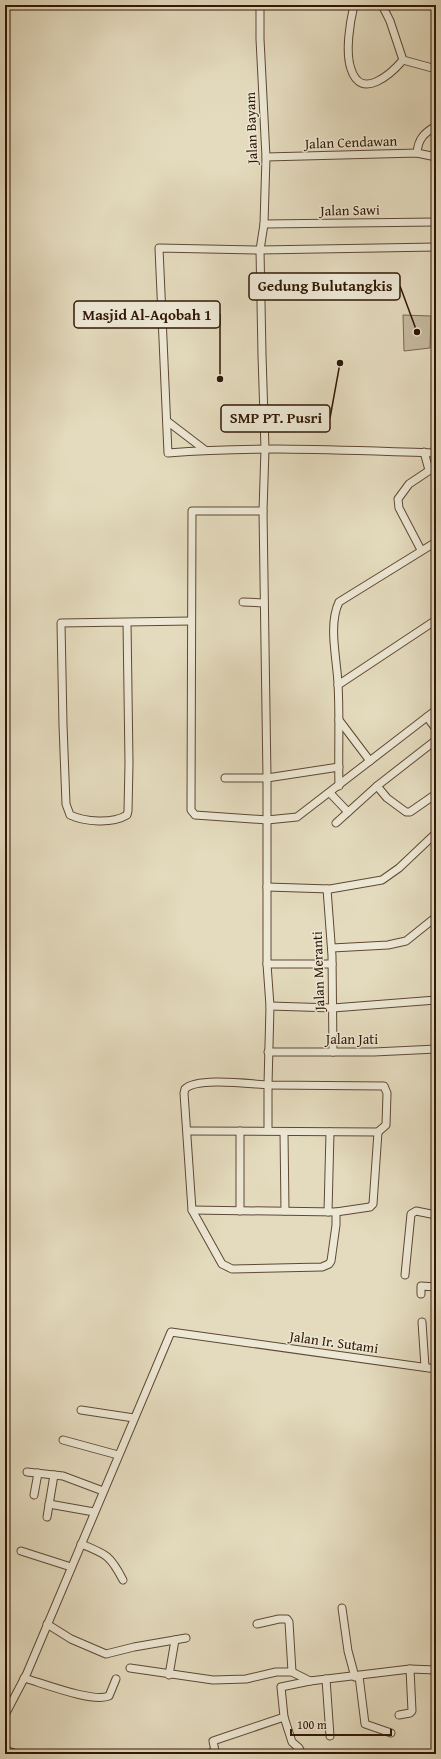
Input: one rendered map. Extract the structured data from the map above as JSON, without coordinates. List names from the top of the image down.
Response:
{
  "streets": {
    "street": [
      "Jalan Bayam",
      "Jalan Cendawan",
      "Jalan Sawi",
      "Jalan Meranti",
      "Jalan Jati",
      "Jalan Ir. Sutami"
    ]
  },
  "crossings": [
    ["Jalan Bayam", "Jalan Cendawan"],
    ["Jalan Bayam", "Jalan Sawi"],
    ["Jalan Bayam", "Jalan Jati"],
    ["Jalan Meranti", "Jalan Jati"]
  ],
  "places": ["Gedung Bulutangkis", "SMP PT. Pusri", "Masjid Al-Aqobah 1"],
  "scale_bar": "100 m"
}
